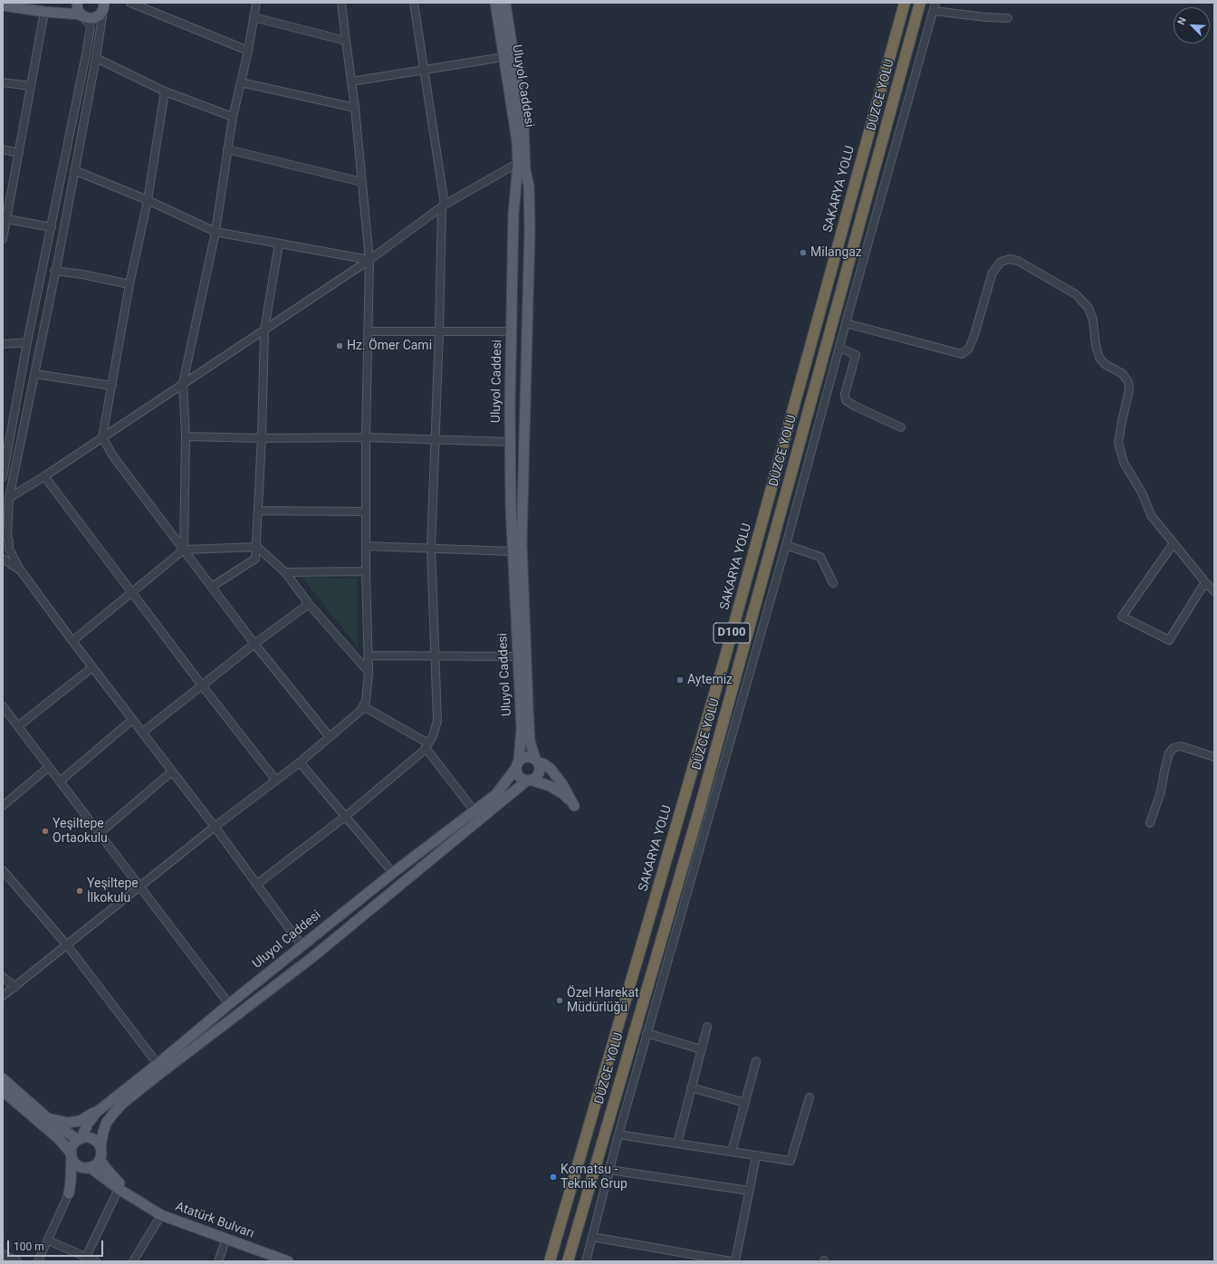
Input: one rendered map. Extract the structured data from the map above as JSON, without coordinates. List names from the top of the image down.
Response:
{
  "streets": {
    "highway": ["DÜZCE YOLU", "SAKARYA YOLU", "D100"],
    "main road": ["Uluyol Caddesi", "Atatürk Bulvarı"]
  },
  "places": [
    "Milangaz",
    "Hz. Ömer Cami",
    "Aytemiz",
    "Yeşiltepe Ortaokulu",
    "Yeşiltepe İlkokulu",
    "Özel Harekat Müdürlüğü",
    "Komatsu - Teknik Grup"
  ],
  "scale_bar": "100 m",
  "north": "top left"
}
